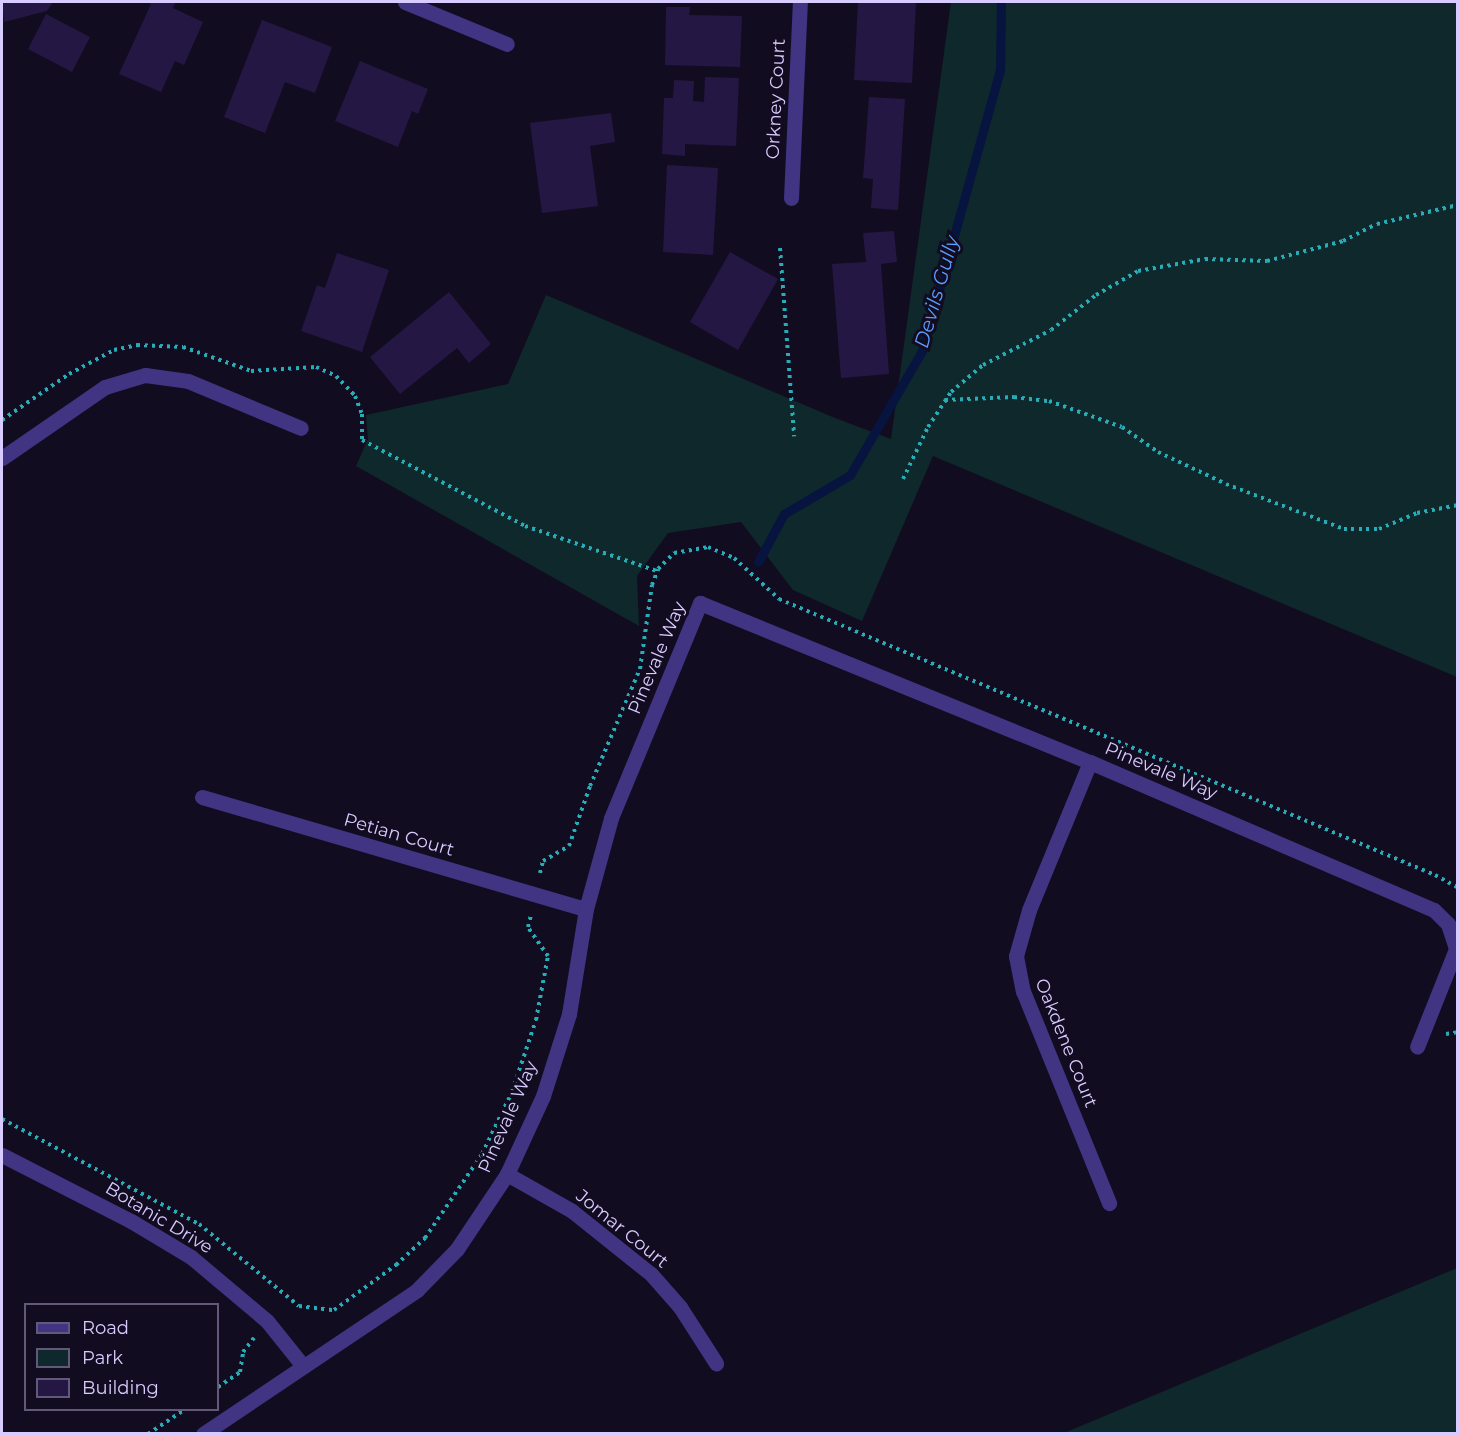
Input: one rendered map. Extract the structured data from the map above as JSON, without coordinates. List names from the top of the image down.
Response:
{
  "streets": {
    "street": [
      "Orkney Court",
      "Pinevale Way",
      "Petian Court",
      "Oakdene Court",
      "Botanic Drive",
      "Jomar Court"
    ]
  },
  "crossings": [
    ["Pinevale Way", "Petian Court"],
    ["Pinevale Way", "Oakdene Court"],
    ["Pinevale Way", "Botanic Drive"],
    ["Pinevale Way", "Jomar Court"]
  ],
  "water": ["Devils Gully"],
  "legend": ["Road", "Park", "Building"]
}
